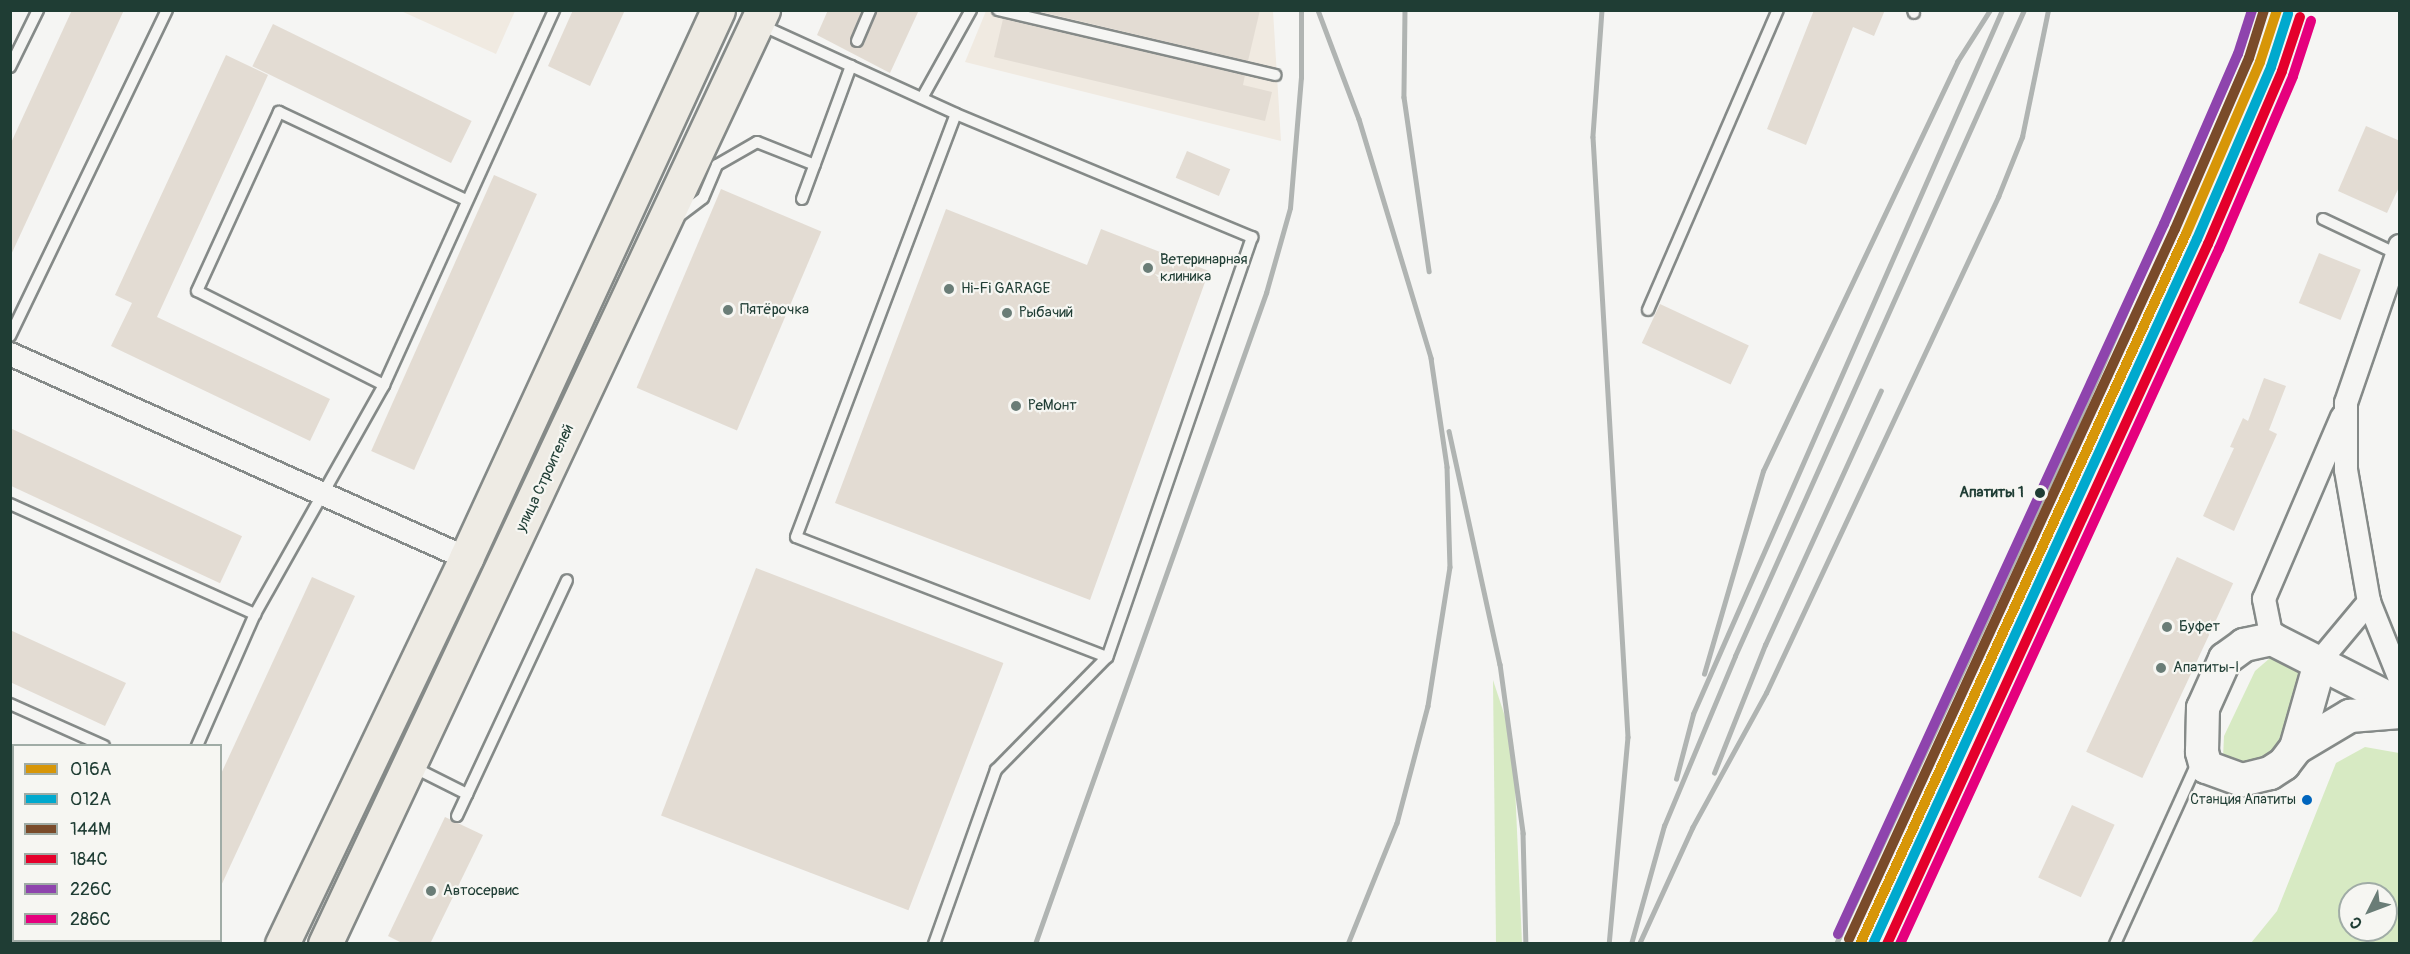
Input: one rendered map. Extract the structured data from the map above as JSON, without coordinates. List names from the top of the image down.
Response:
{
  "streets": {
    "main road": ["улица Строителей"]
  },
  "places": [
    "Ветеринарная клиника",
    "Hi-Fi GARAGE",
    "Пятёрочка",
    "Рыбачий",
    "РеМонт",
    "Апатиты 1",
    "Буфет",
    "Апатиты-I",
    "Станция Апатиты",
    "Автосервис"
  ],
  "lines": [
    "transit line 016А",
    "transit line 144М",
    "transit line 226С",
    "transit line 012А",
    "transit line 184С",
    "transit line 286С"
  ],
  "legend": [
    "016А",
    "012А",
    "144М",
    "184С",
    "226С",
    "286С"
  ],
  "north": "bottom left"
}
